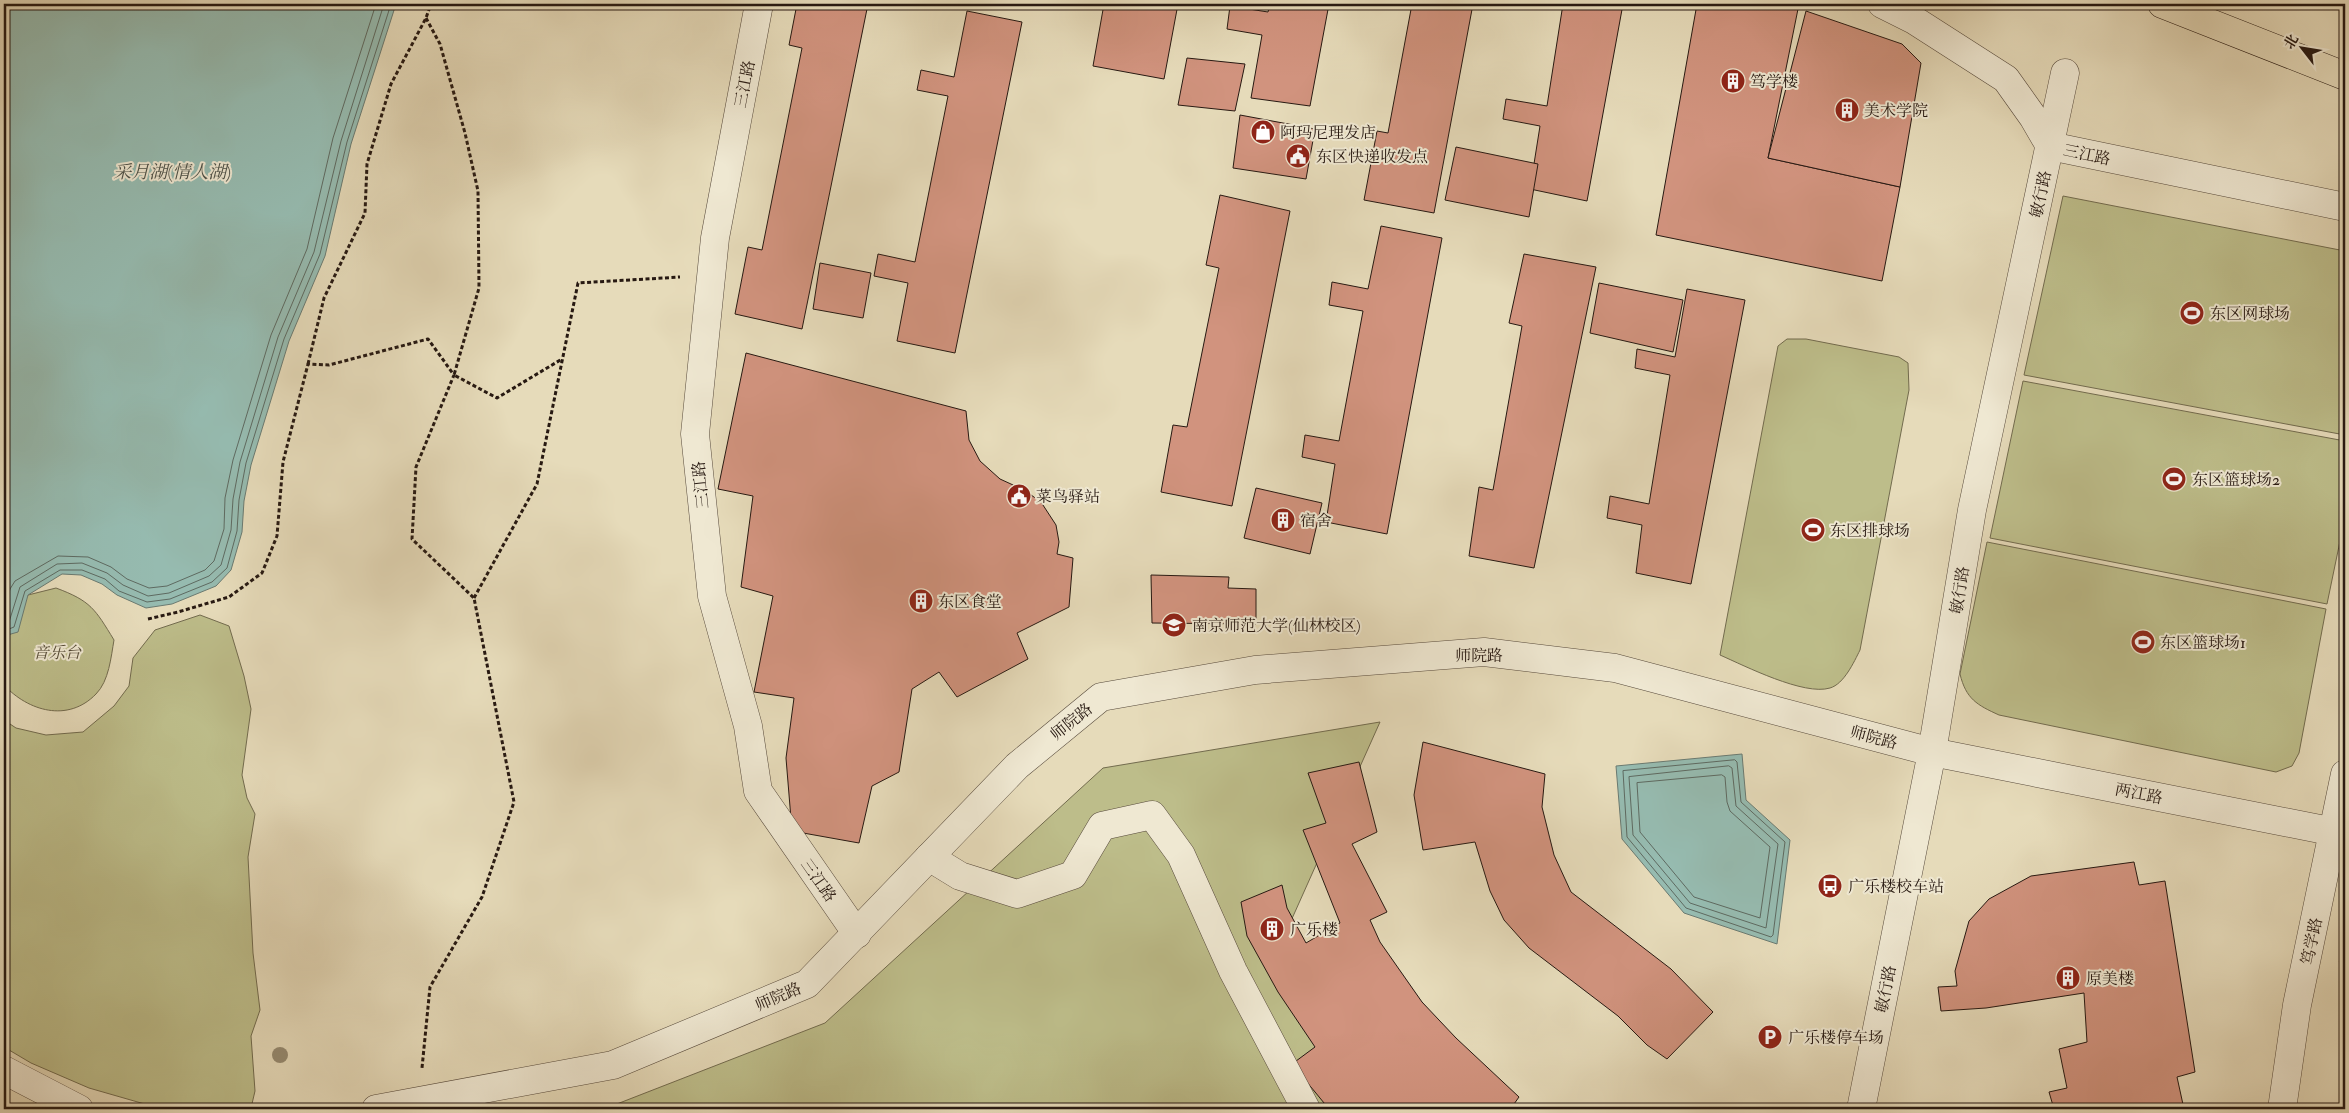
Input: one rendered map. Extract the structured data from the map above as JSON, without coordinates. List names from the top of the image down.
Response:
{
  "streets": {
    "street": [
      "三江路",
      "敏行路",
      "师院路",
      "两江路",
      "笃学路"
    ]
  },
  "crossings": [
    ["三江路", "敏行路"],
    ["三江路", "师院路"],
    ["敏行路", "师院路"],
    ["敏行路", "两江路"],
    ["师院路", "两江路"],
    ["两江路", "笃学路"]
  ],
  "water": ["采月湖(情人湖)"],
  "parks": ["音乐台"],
  "places": {
    "building": [
      "笃学楼",
      "美术学院",
      "宿舍",
      "东区食堂",
      "广乐楼",
      "原美楼"
    ],
    "shop": ["阿玛尼理发店"],
    "public building": ["东区快递收发点", "菜鸟驿站"],
    "sports": [
      "东区网球场",
      "东区篮球场2",
      "东区排球场",
      "东区篮球场1"
    ],
    "school or university": ["南京师范大学(仙林校区)"],
    "bus stop": ["广乐楼校车站"],
    "parking": ["广乐楼停车场"]
  },
  "north": "top left"
}
